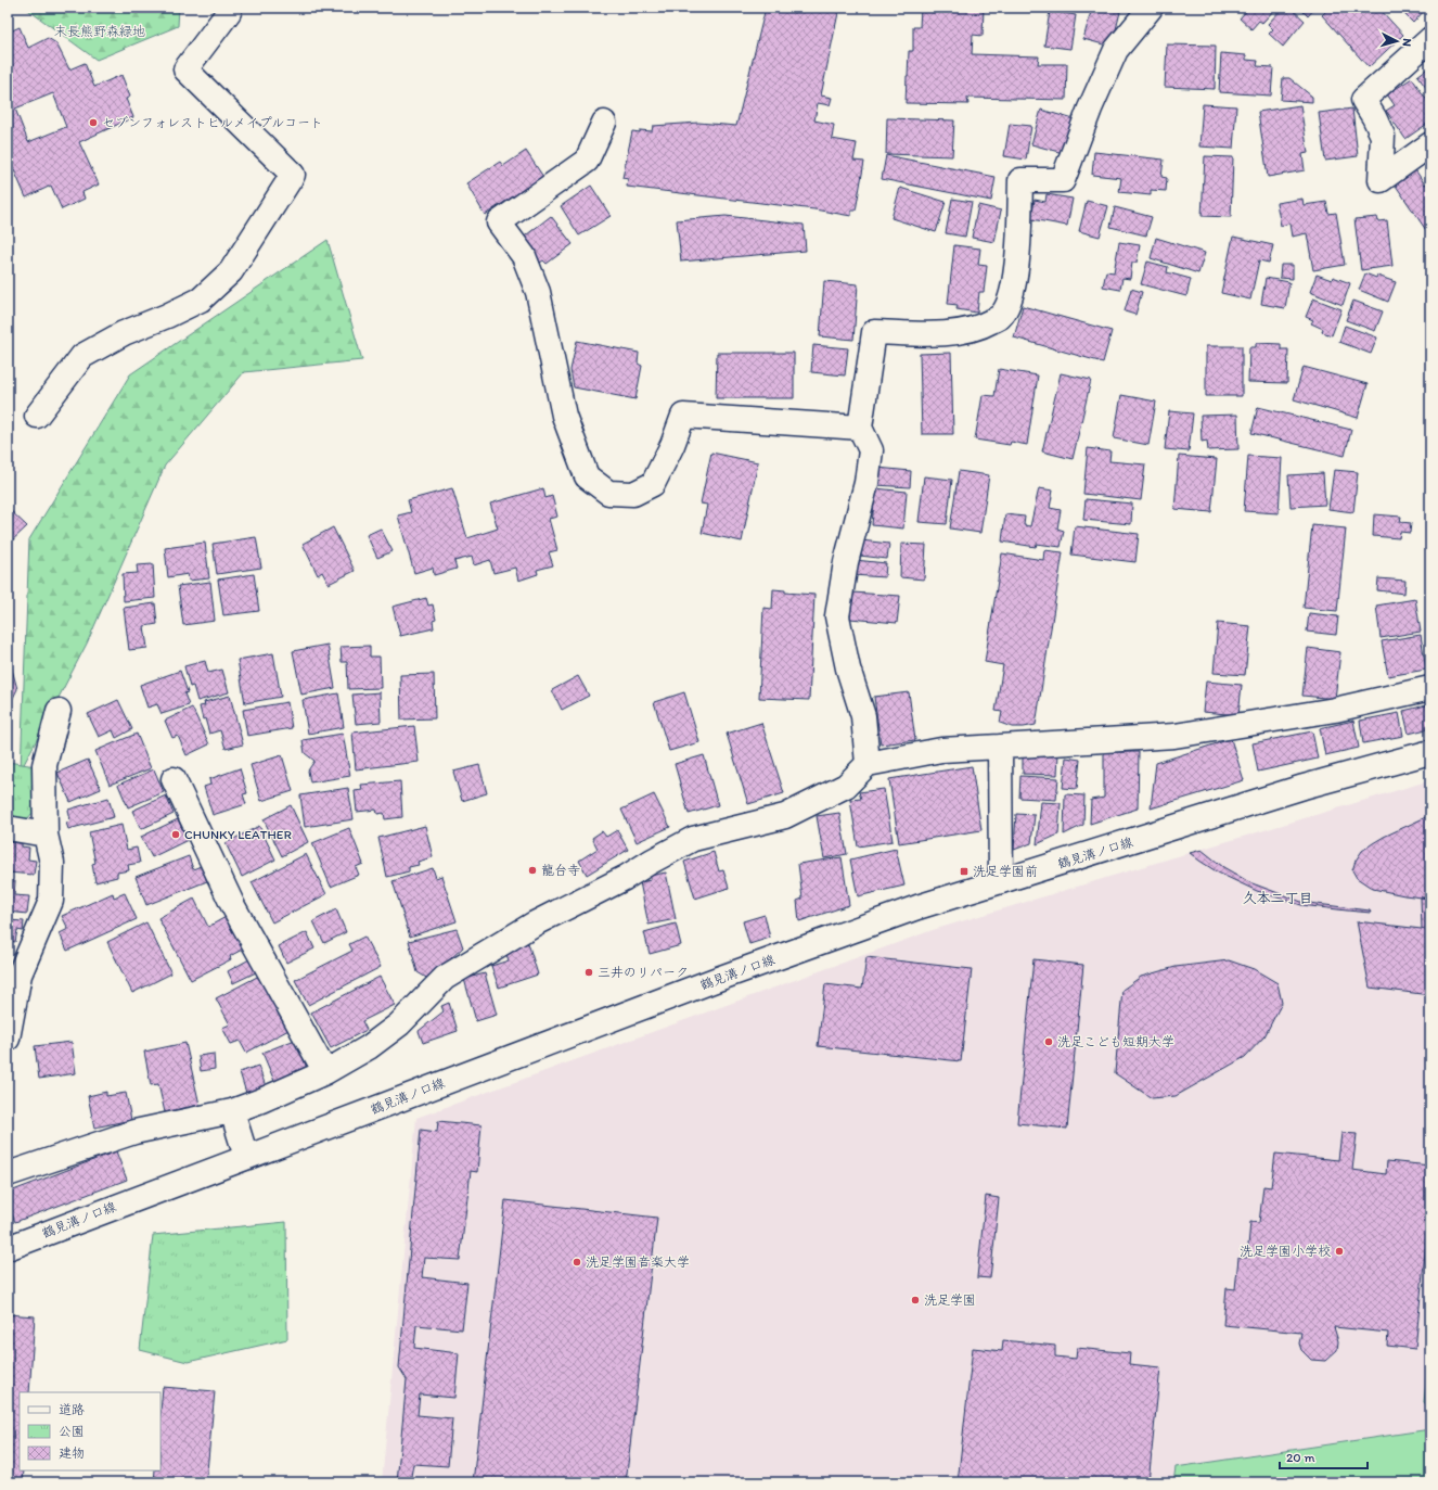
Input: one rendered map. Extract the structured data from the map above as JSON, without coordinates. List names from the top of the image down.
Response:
{
  "streets": {
    "street": ["鶴見溝ノ口線"]
  },
  "districts": ["久本二丁目"],
  "parks": ["末長熊野森緑地"],
  "places": {
    "other": [
      "セブンフォレストヒルメイプルコート",
      "CHUNKY LEATHER",
      "龍台寺",
      "三井のリパーク",
      "洗足こども短期大学",
      "洗足学園小学校",
      "洗足学園音楽大学",
      "洗足学園"
    ],
    "transit": ["洗足学園前"]
  },
  "legend": ["道路", "公園", "建物"],
  "scale_bar": "20 m",
  "north": "right"
}
